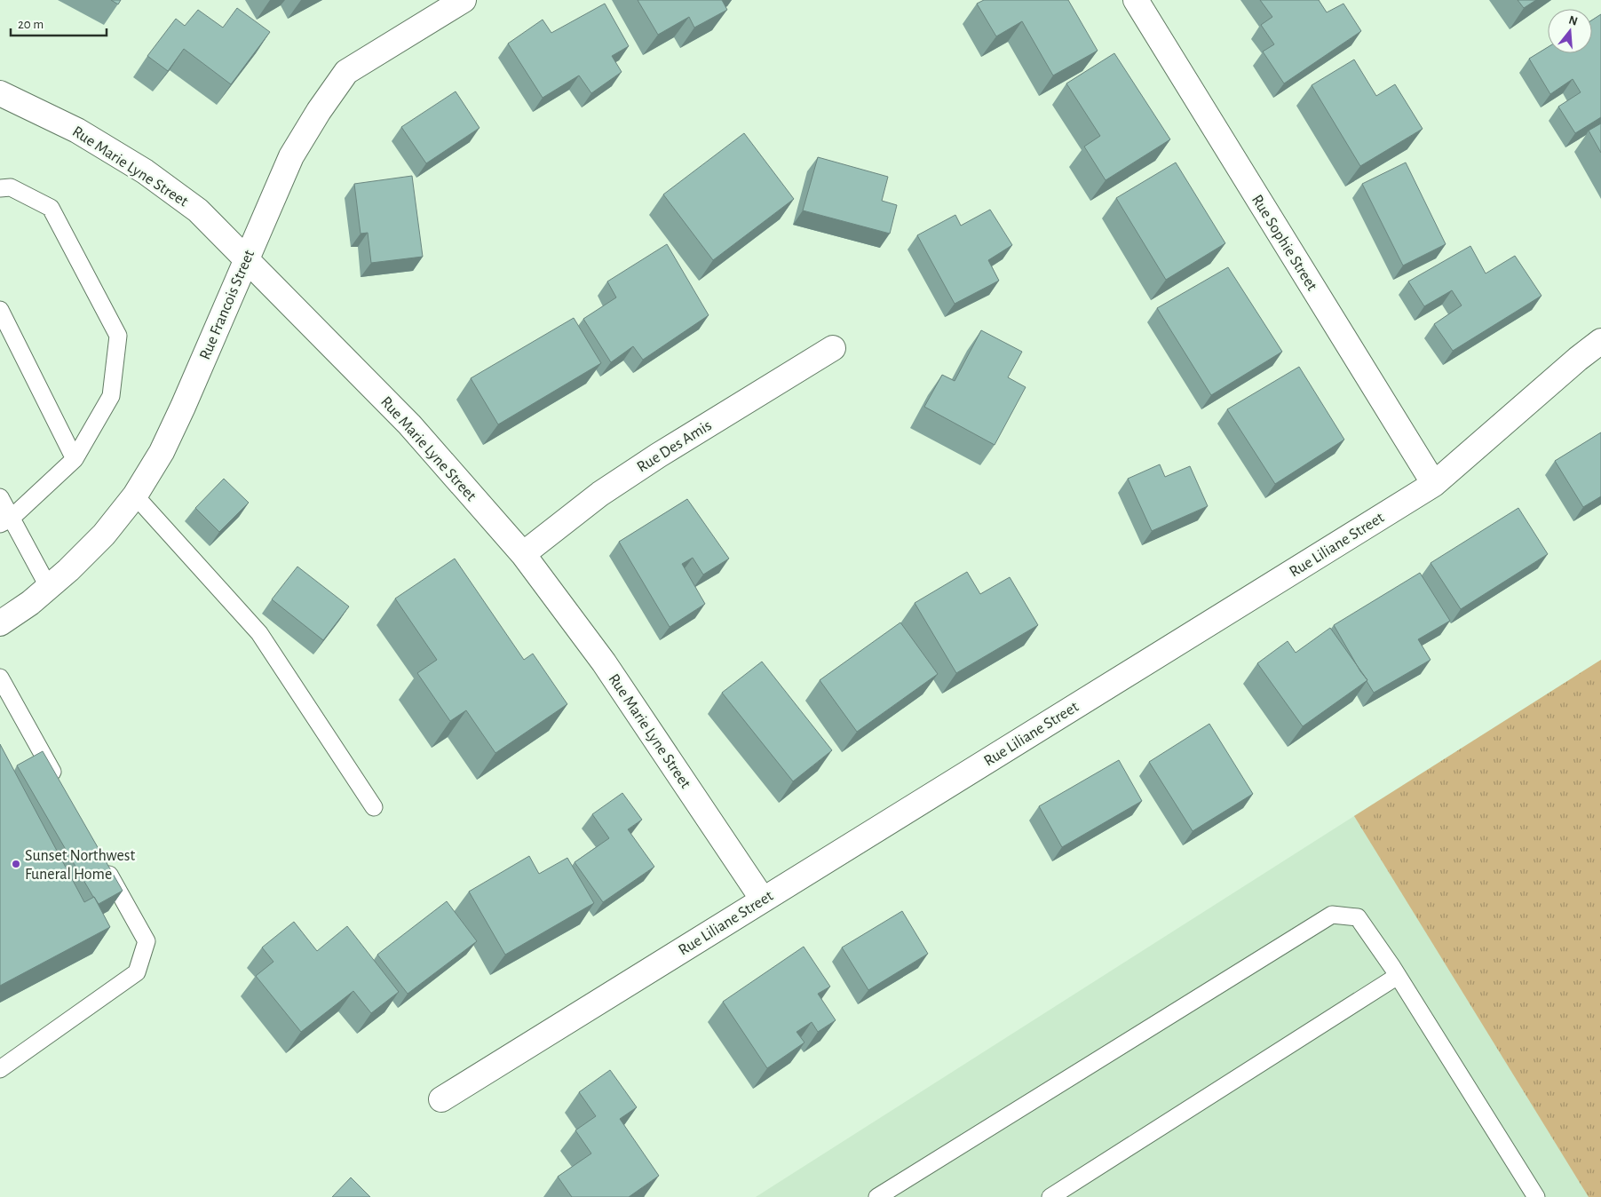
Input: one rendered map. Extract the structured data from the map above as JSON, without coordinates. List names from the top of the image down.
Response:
{
  "streets": {
    "street": [
      "Rue Marie Lyne Street",
      "Rue Sophie Street",
      "Rue Francois Street",
      "Rue Des Amis",
      "Rue Liliane Street"
    ]
  },
  "crossings": [
    ["Rue Marie Lyne Street", "Rue Francois Street"],
    ["Rue Marie Lyne Street", "Rue Des Amis"],
    ["Rue Marie Lyne Street", "Rue Liliane Street"],
    ["Rue Sophie Street", "Rue Liliane Street"]
  ],
  "places": ["Sunset Northwest Funeral Home"],
  "scale_bar": "20 m",
  "north": "top"
}
